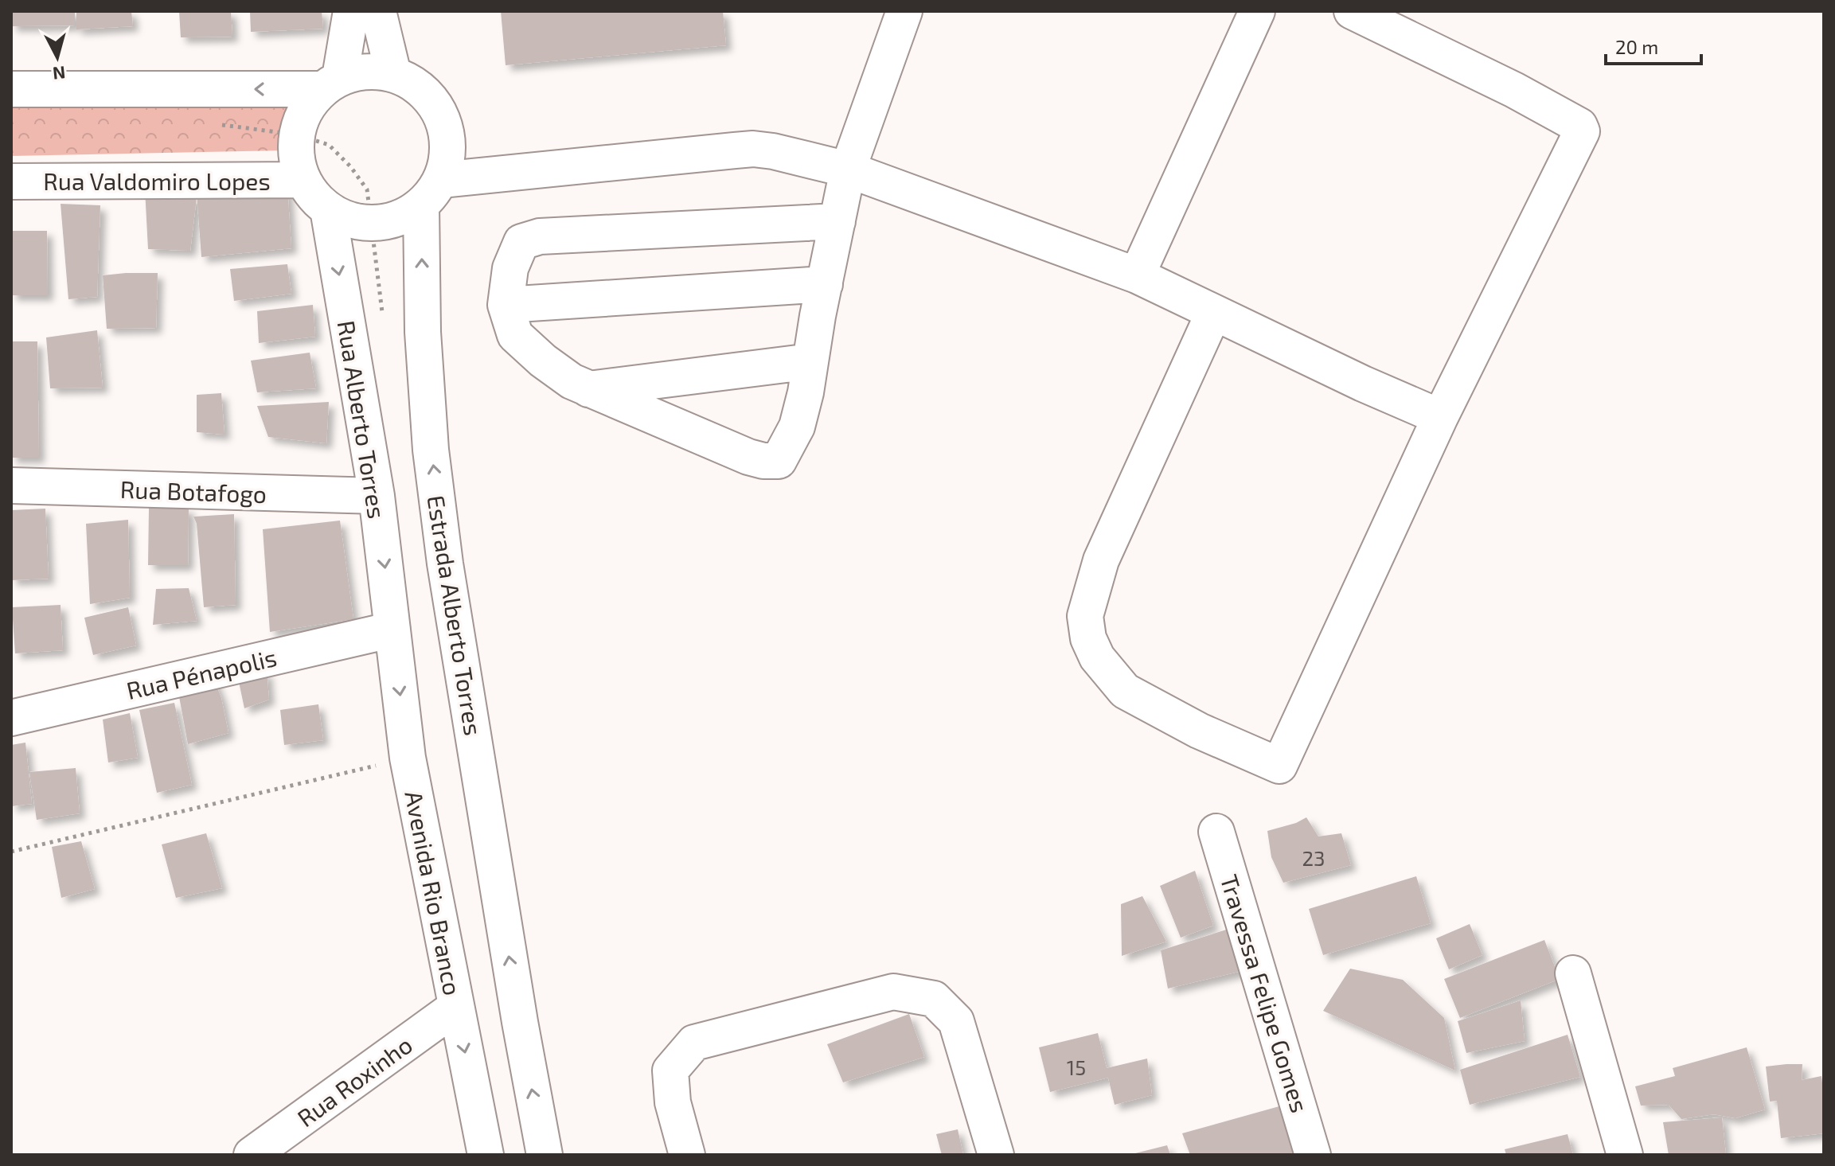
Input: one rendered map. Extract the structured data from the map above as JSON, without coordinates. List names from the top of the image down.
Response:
{
  "streets": {
    "street": [
      "Rua Valdomiro Lopes",
      "Rua Alberto Torres",
      "Rua Botafogo",
      "Estrada Alberto Torres",
      "Rua Pénapolis",
      "Avenida Rio Branco",
      "Travessa Felipe Gomes",
      "Rua Roxinho"
    ]
  },
  "crossings": [
    ["Rua Alberto Torres", "Rua Botafogo"],
    ["Rua Alberto Torres", "Rua Pénapolis"],
    ["Rua Alberto Torres", "Avenida Rio Branco"],
    ["Rua Pénapolis", "Avenida Rio Branco"],
    ["Avenida Rio Branco", "Rua Roxinho"]
  ],
  "one_way": ["Rua Alberto Torres", "Estrada Alberto Torres", "Avenida Rio Branco"],
  "house_numbers": ["23", "15"],
  "scale_bar": "20 m",
  "north": "bottom"
}
